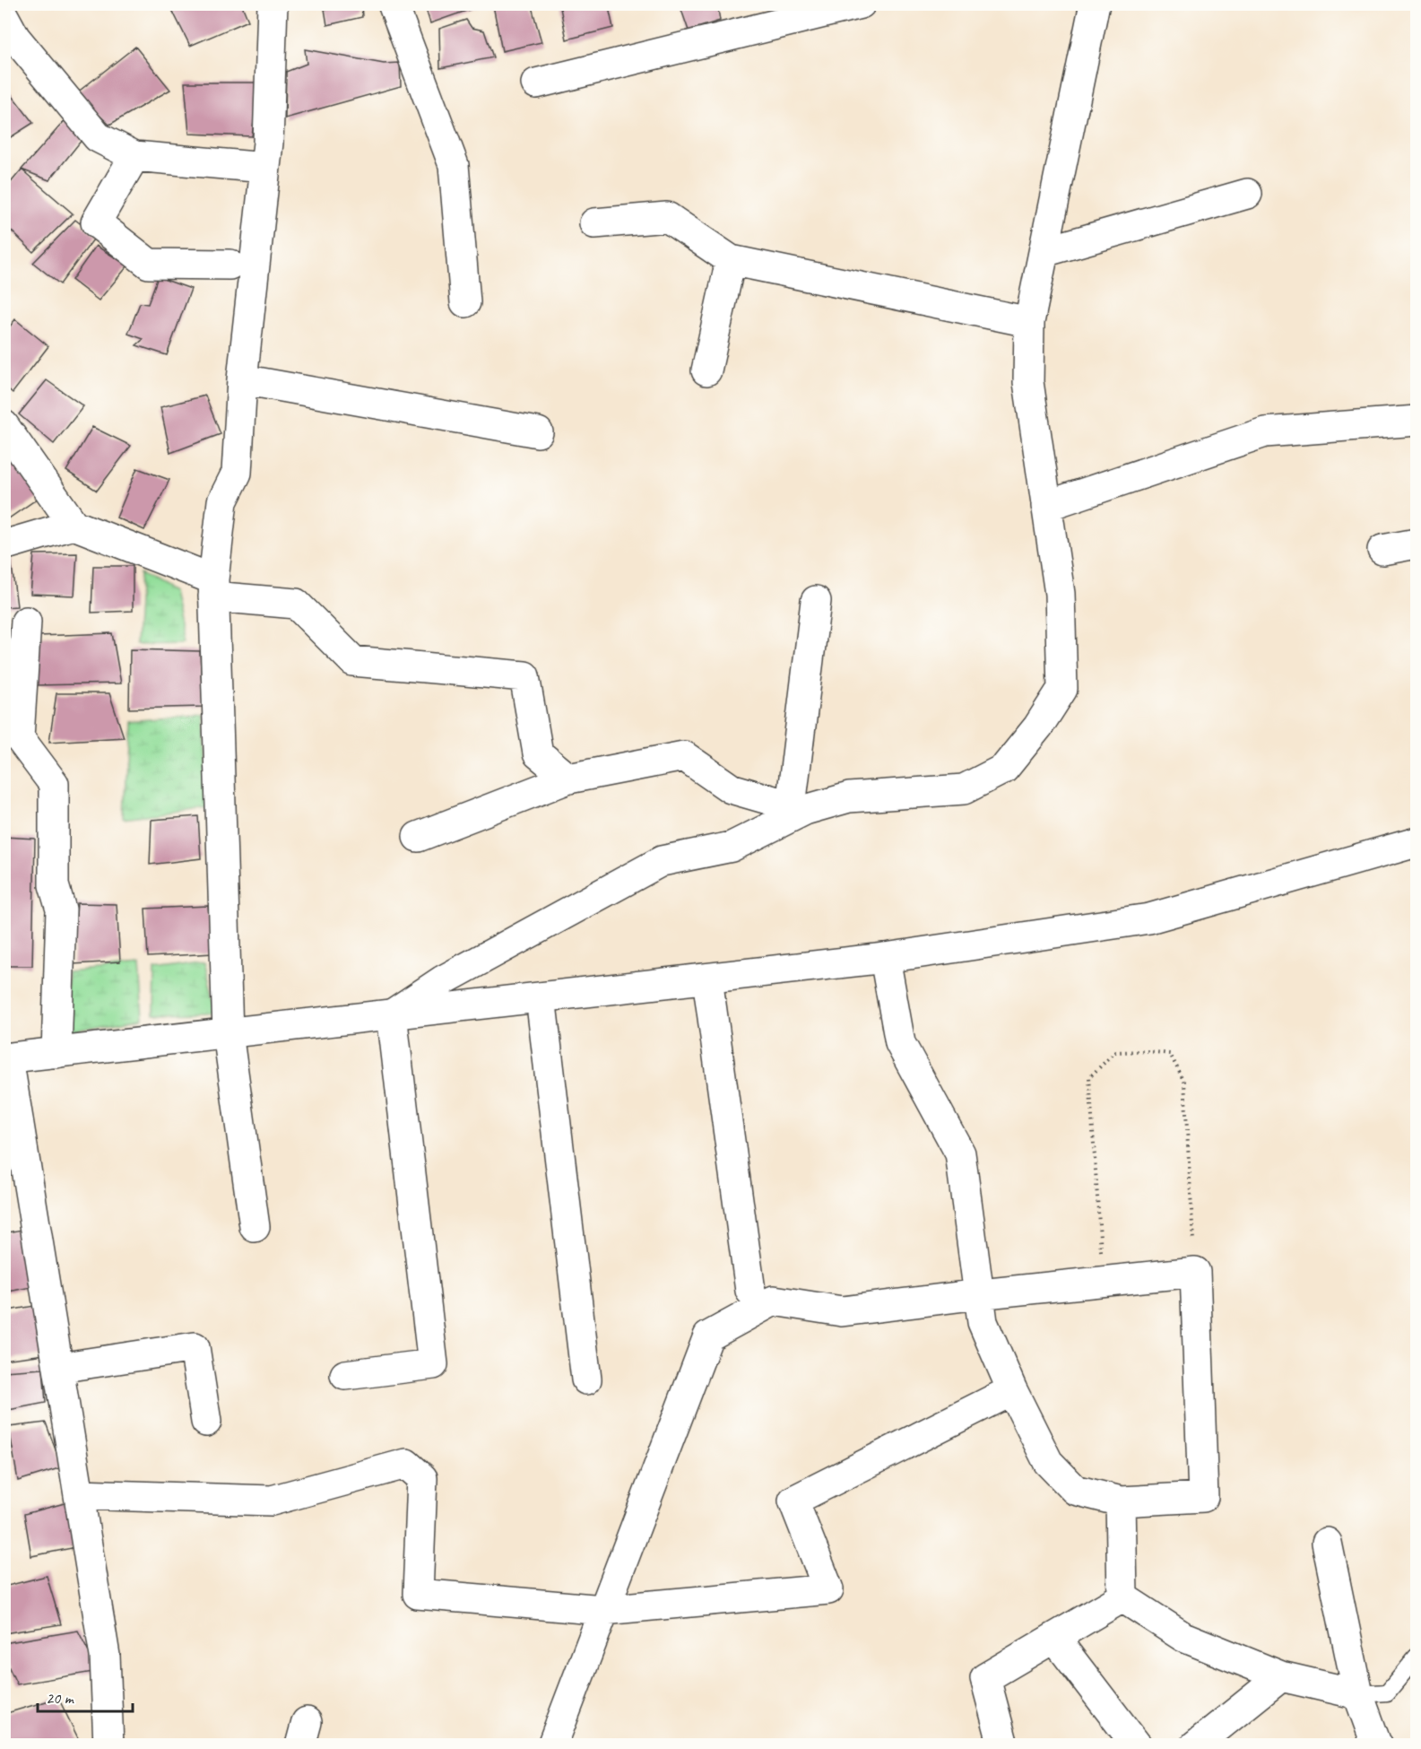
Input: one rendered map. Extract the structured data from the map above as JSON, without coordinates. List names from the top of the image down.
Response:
{
  "scale_bar": "20 m"
}
